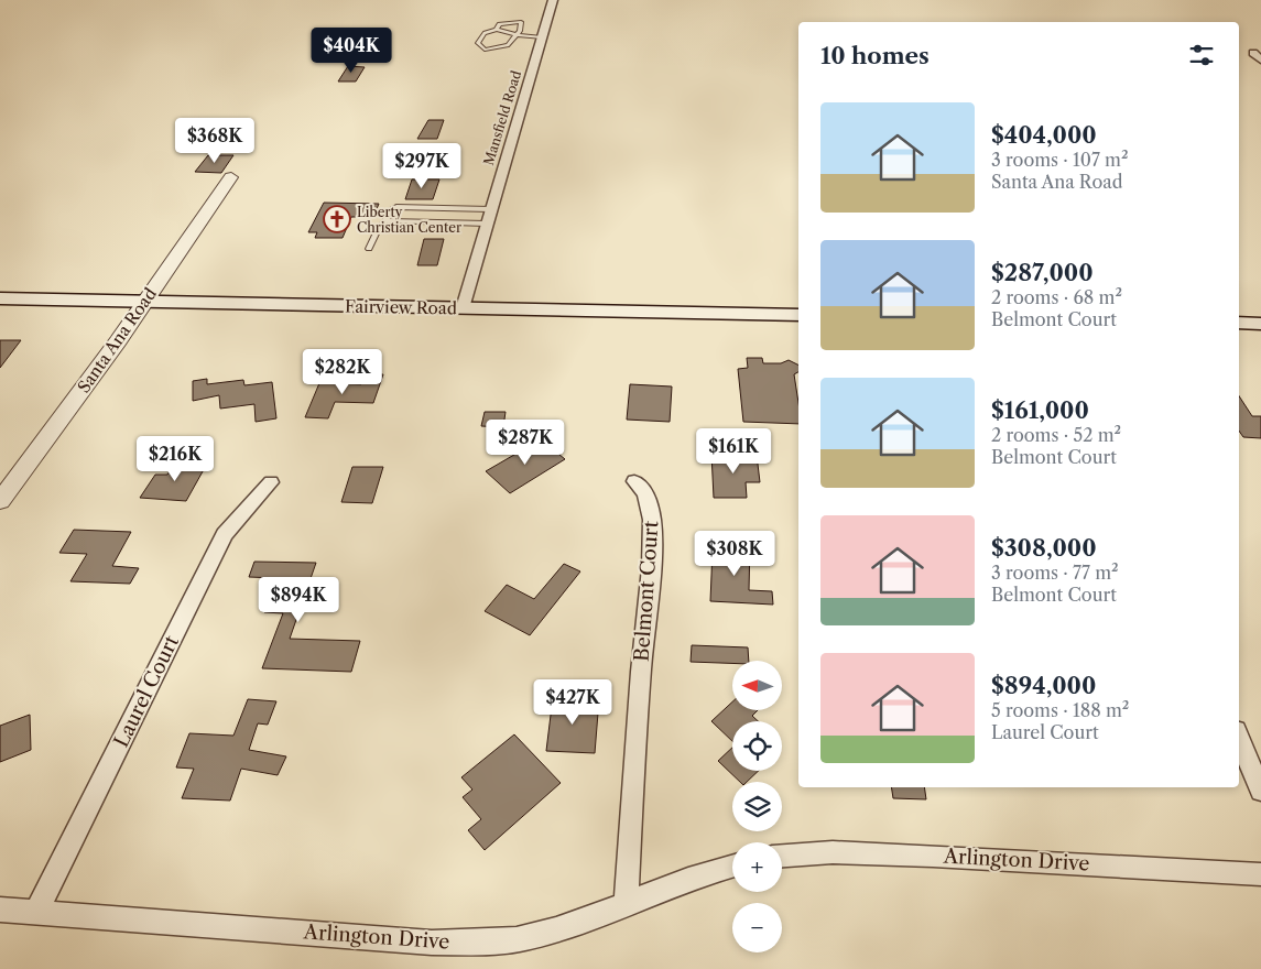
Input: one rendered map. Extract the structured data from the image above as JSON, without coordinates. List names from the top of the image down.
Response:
{
  "streets": {
    "main road": ["Fairview Road"],
    "street": [
      "Mansfield Road",
      "Santa Ana Road",
      "Belmont Court",
      "Laurel Court",
      "Arlington Drive"
    ]
  },
  "crossings": [
    ["Mansfield Road", "Fairview Road"],
    ["Fairview Road", "Santa Ana Road"],
    ["Belmont Court", "Arlington Drive"],
    ["Laurel Court", "Arlington Drive"]
  ],
  "places": {
    "church": ["Liberty Christian Center"]
  },
  "north": "left",
  "page": {
    "heading": "10 homes",
    "price": [
      "$404K",
      "$368K",
      "$297K",
      "$282K",
      "$287K",
      "$161K",
      "$216K",
      "$308K",
      "$894K",
      "$427K"
    ],
    "list": [
      {
        "name": "$404,000",
        "note": "3 rooms · 107 m² · Santa Ana Road"
      },
      {
        "name": "$287,000",
        "note": "2 rooms · 68 m² · Belmont Court"
      },
      {
        "name": "$161,000",
        "note": "2 rooms · 52 m² · Belmont Court"
      },
      {
        "name": "$308,000",
        "note": "3 rooms · 77 m² · Belmont Court"
      },
      {
        "name": "$894,000",
        "note": "5 rooms · 188 m² · Laurel Court"
      }
    ],
    "map_buttons": ["+", "−"]
  }
}
